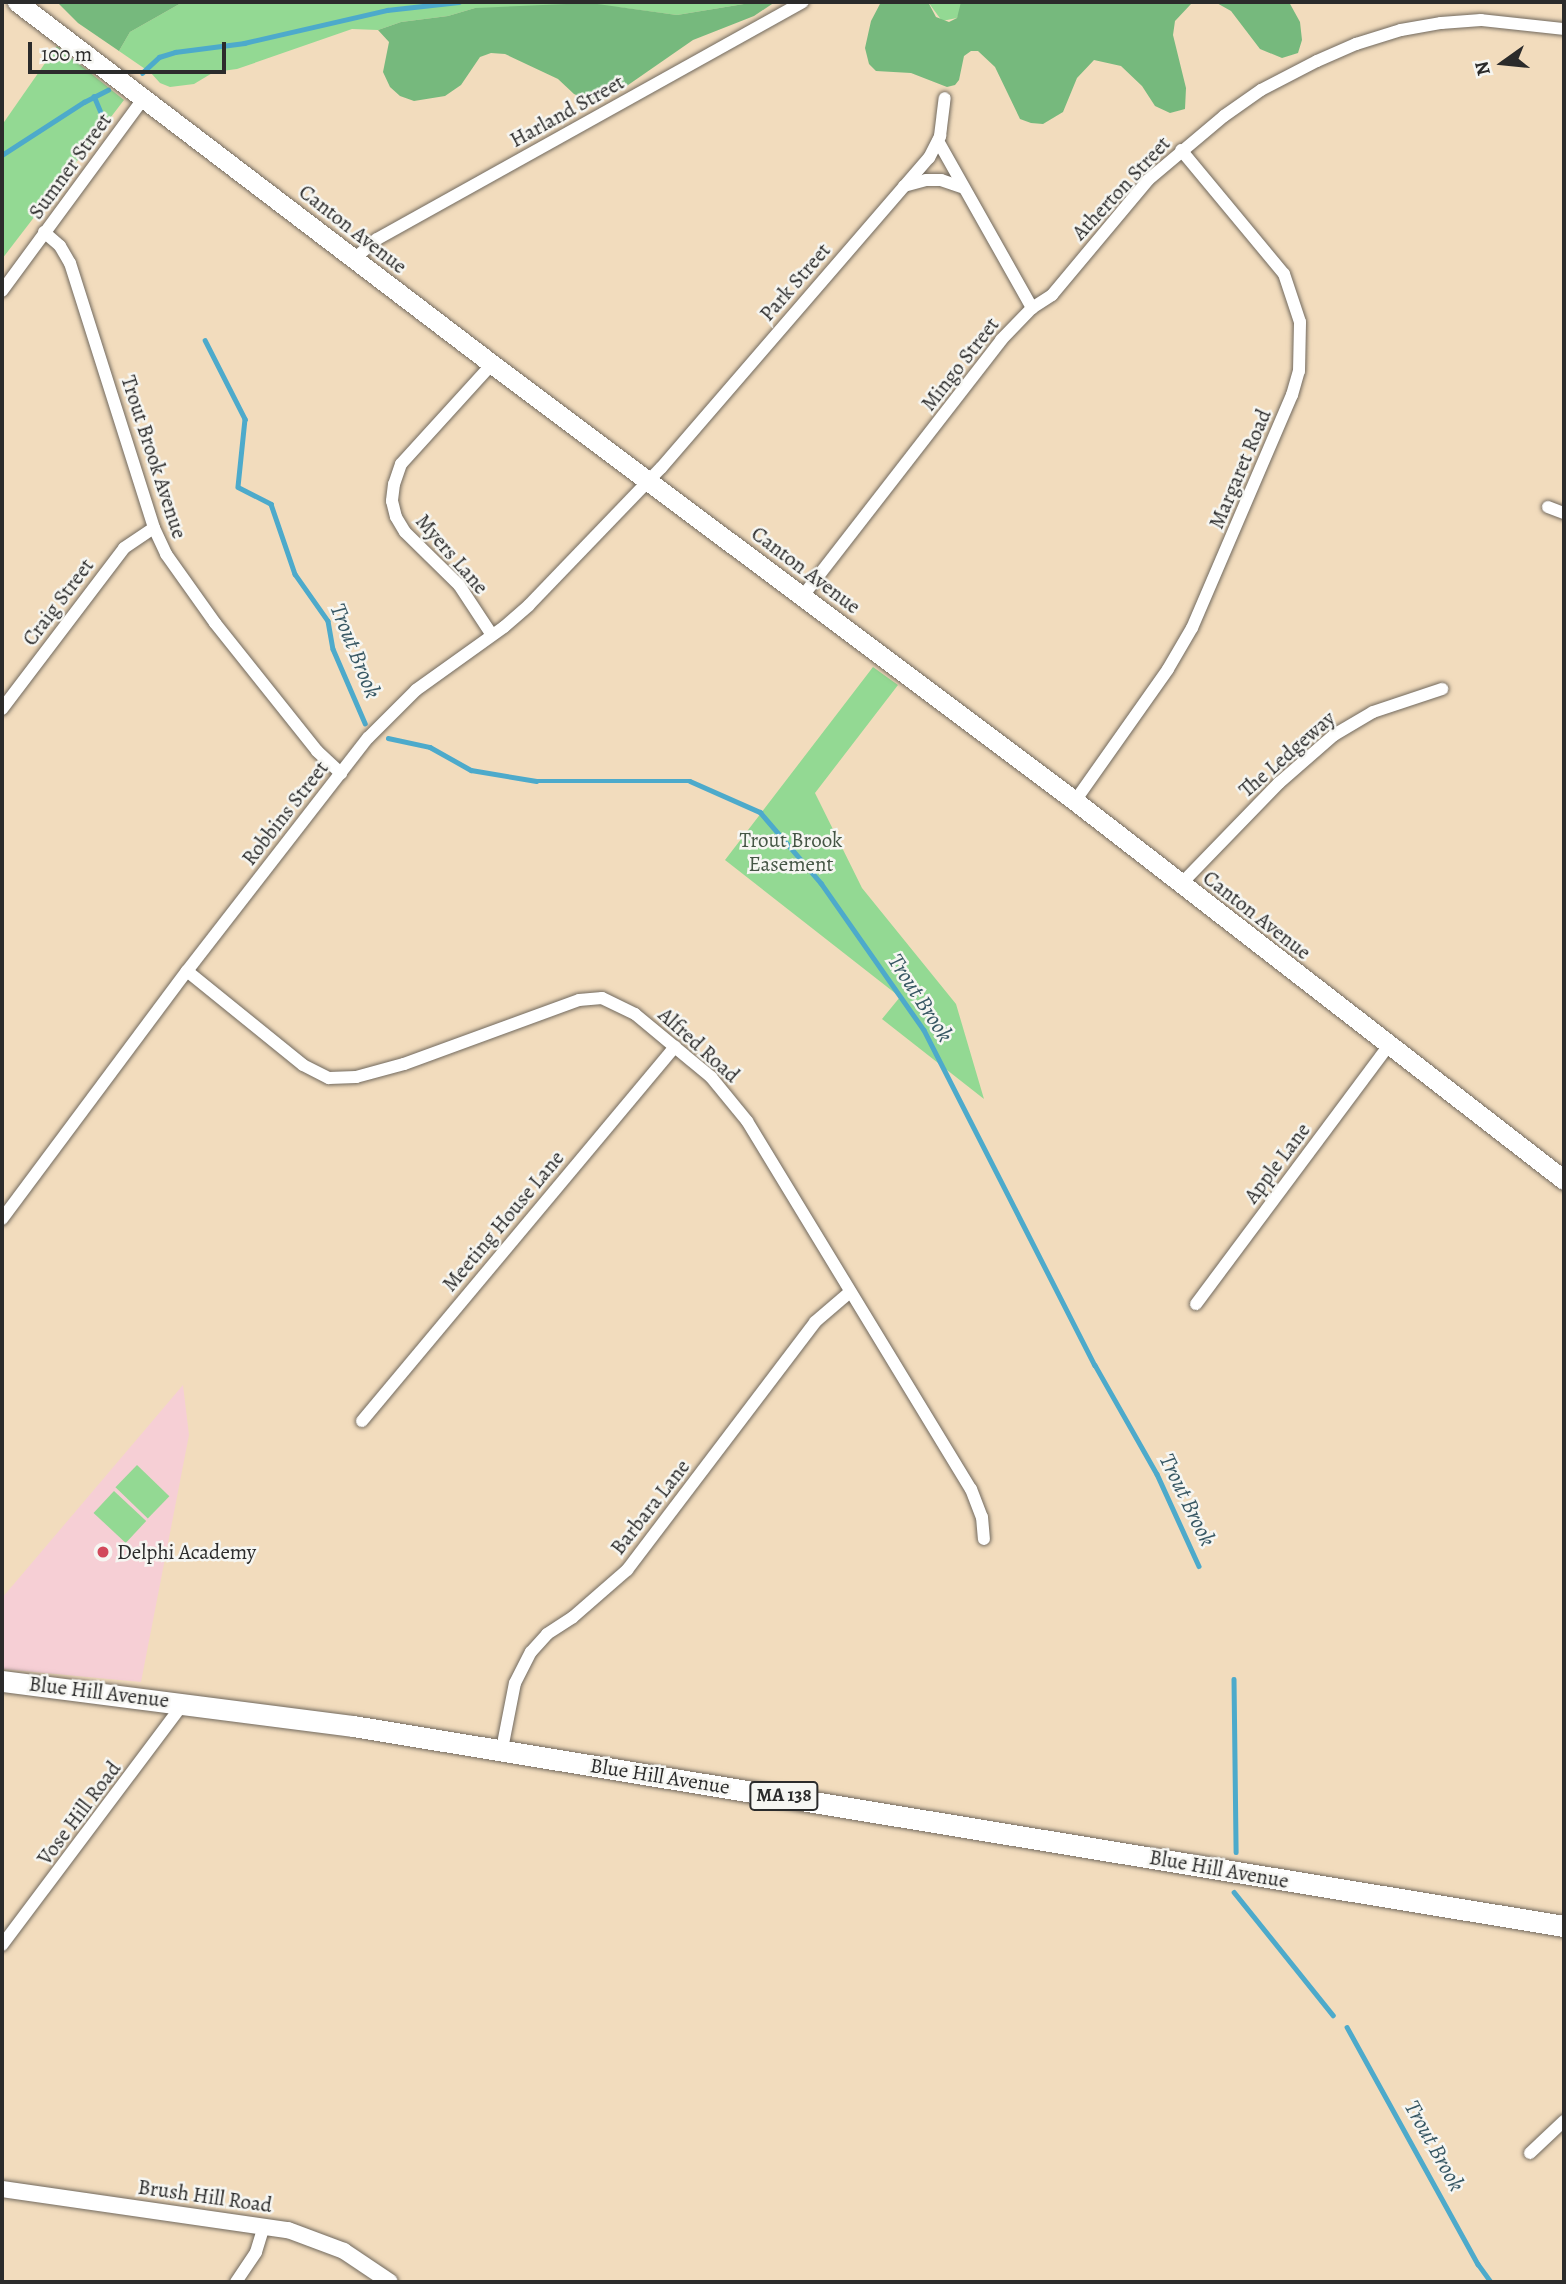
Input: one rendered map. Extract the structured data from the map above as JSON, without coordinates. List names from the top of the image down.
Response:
{
  "streets": {
    "highway": ["Blue Hill Avenue", "MA 138"],
    "main road": ["Canton Avenue"],
    "street": [
      "Harland Street",
      "Sumner Street",
      "Atherton Street",
      "Park Street",
      "Mingo Street",
      "Trout Brook Avenue",
      "Margaret Road",
      "Myers Lane",
      "Craig Street",
      "The Ledgeway",
      "Robbins Street",
      "Alfred Road",
      "Apple Lane",
      "Meeting House Lane",
      "Barbara Lane",
      "Vose Hill Road",
      "Brush Hill Road"
    ]
  },
  "crossings": [
    ["Harland Street", "Canton Avenue"],
    ["Sumner Street", "Canton Avenue"],
    ["Sumner Street", "Trout Brook Avenue"],
    ["Atherton Street", "Mingo Street"],
    ["Atherton Street", "Margaret Road"],
    ["Canton Avenue", "Park Street"],
    ["Canton Avenue", "Mingo Street"],
    ["Canton Avenue", "Margaret Road"],
    ["Canton Avenue", "Myers Lane"],
    ["Canton Avenue", "The Ledgeway"],
    ["Canton Avenue", "Robbins Street"],
    ["Canton Avenue", "Apple Lane"],
    ["Park Street", "Robbins Street"],
    ["Trout Brook Avenue", "Craig Street"],
    ["Trout Brook Avenue", "Robbins Street"],
    ["Myers Lane", "Robbins Street"],
    ["Robbins Street", "Alfred Road"],
    ["Alfred Road", "Meeting House Lane"],
    ["Alfred Road", "Barbara Lane"],
    ["Barbara Lane", "Blue Hill Avenue"],
    ["Blue Hill Avenue", "Vose Hill Road"]
  ],
  "water": ["Trout Brook"],
  "parks": ["Trout Brook Easement"],
  "places": ["Delphi Academy"],
  "scale_bar": "100 m",
  "north": "left"
}
